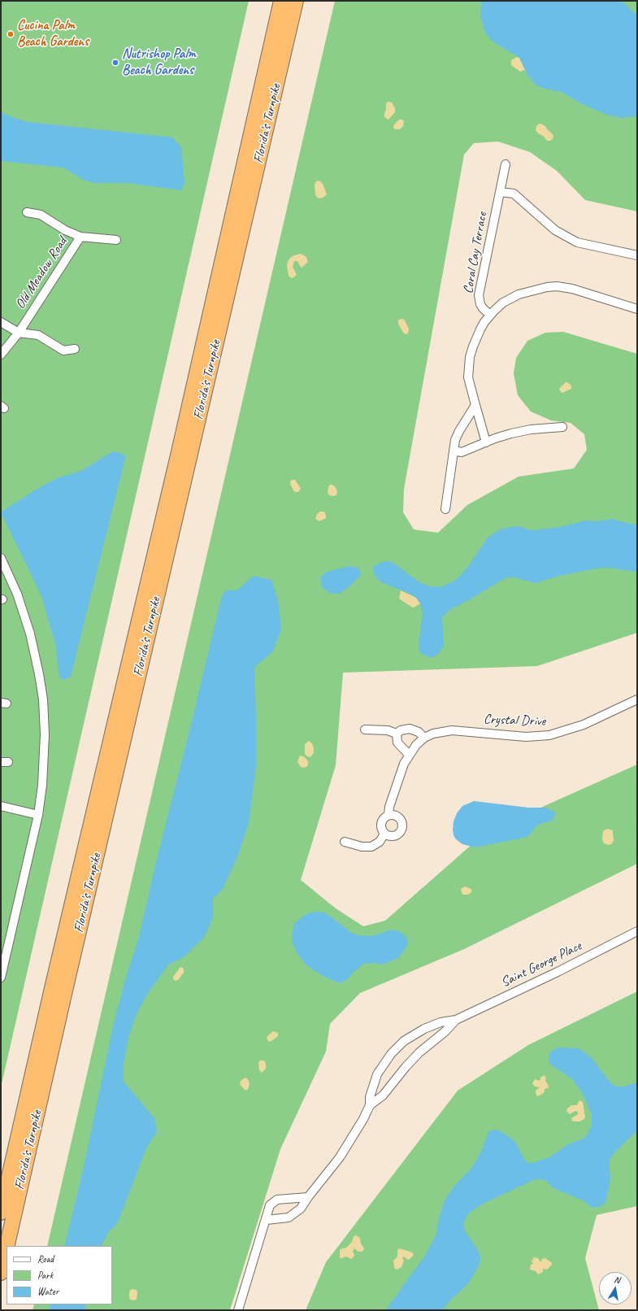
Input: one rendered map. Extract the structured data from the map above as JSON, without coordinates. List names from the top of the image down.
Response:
{
  "streets": {
    "highway": ["Florida's Turnpike"],
    "street": [
      "Coral Cay Terrace",
      "Old Meadow Road",
      "Crystal Drive",
      "Saint George Place"
    ]
  },
  "places": ["Cucina Palm Beach Gardens", "Nutrishop Palm Beach Gardens"],
  "legend": ["Road", "Park", "Water"],
  "north": "top"
}
